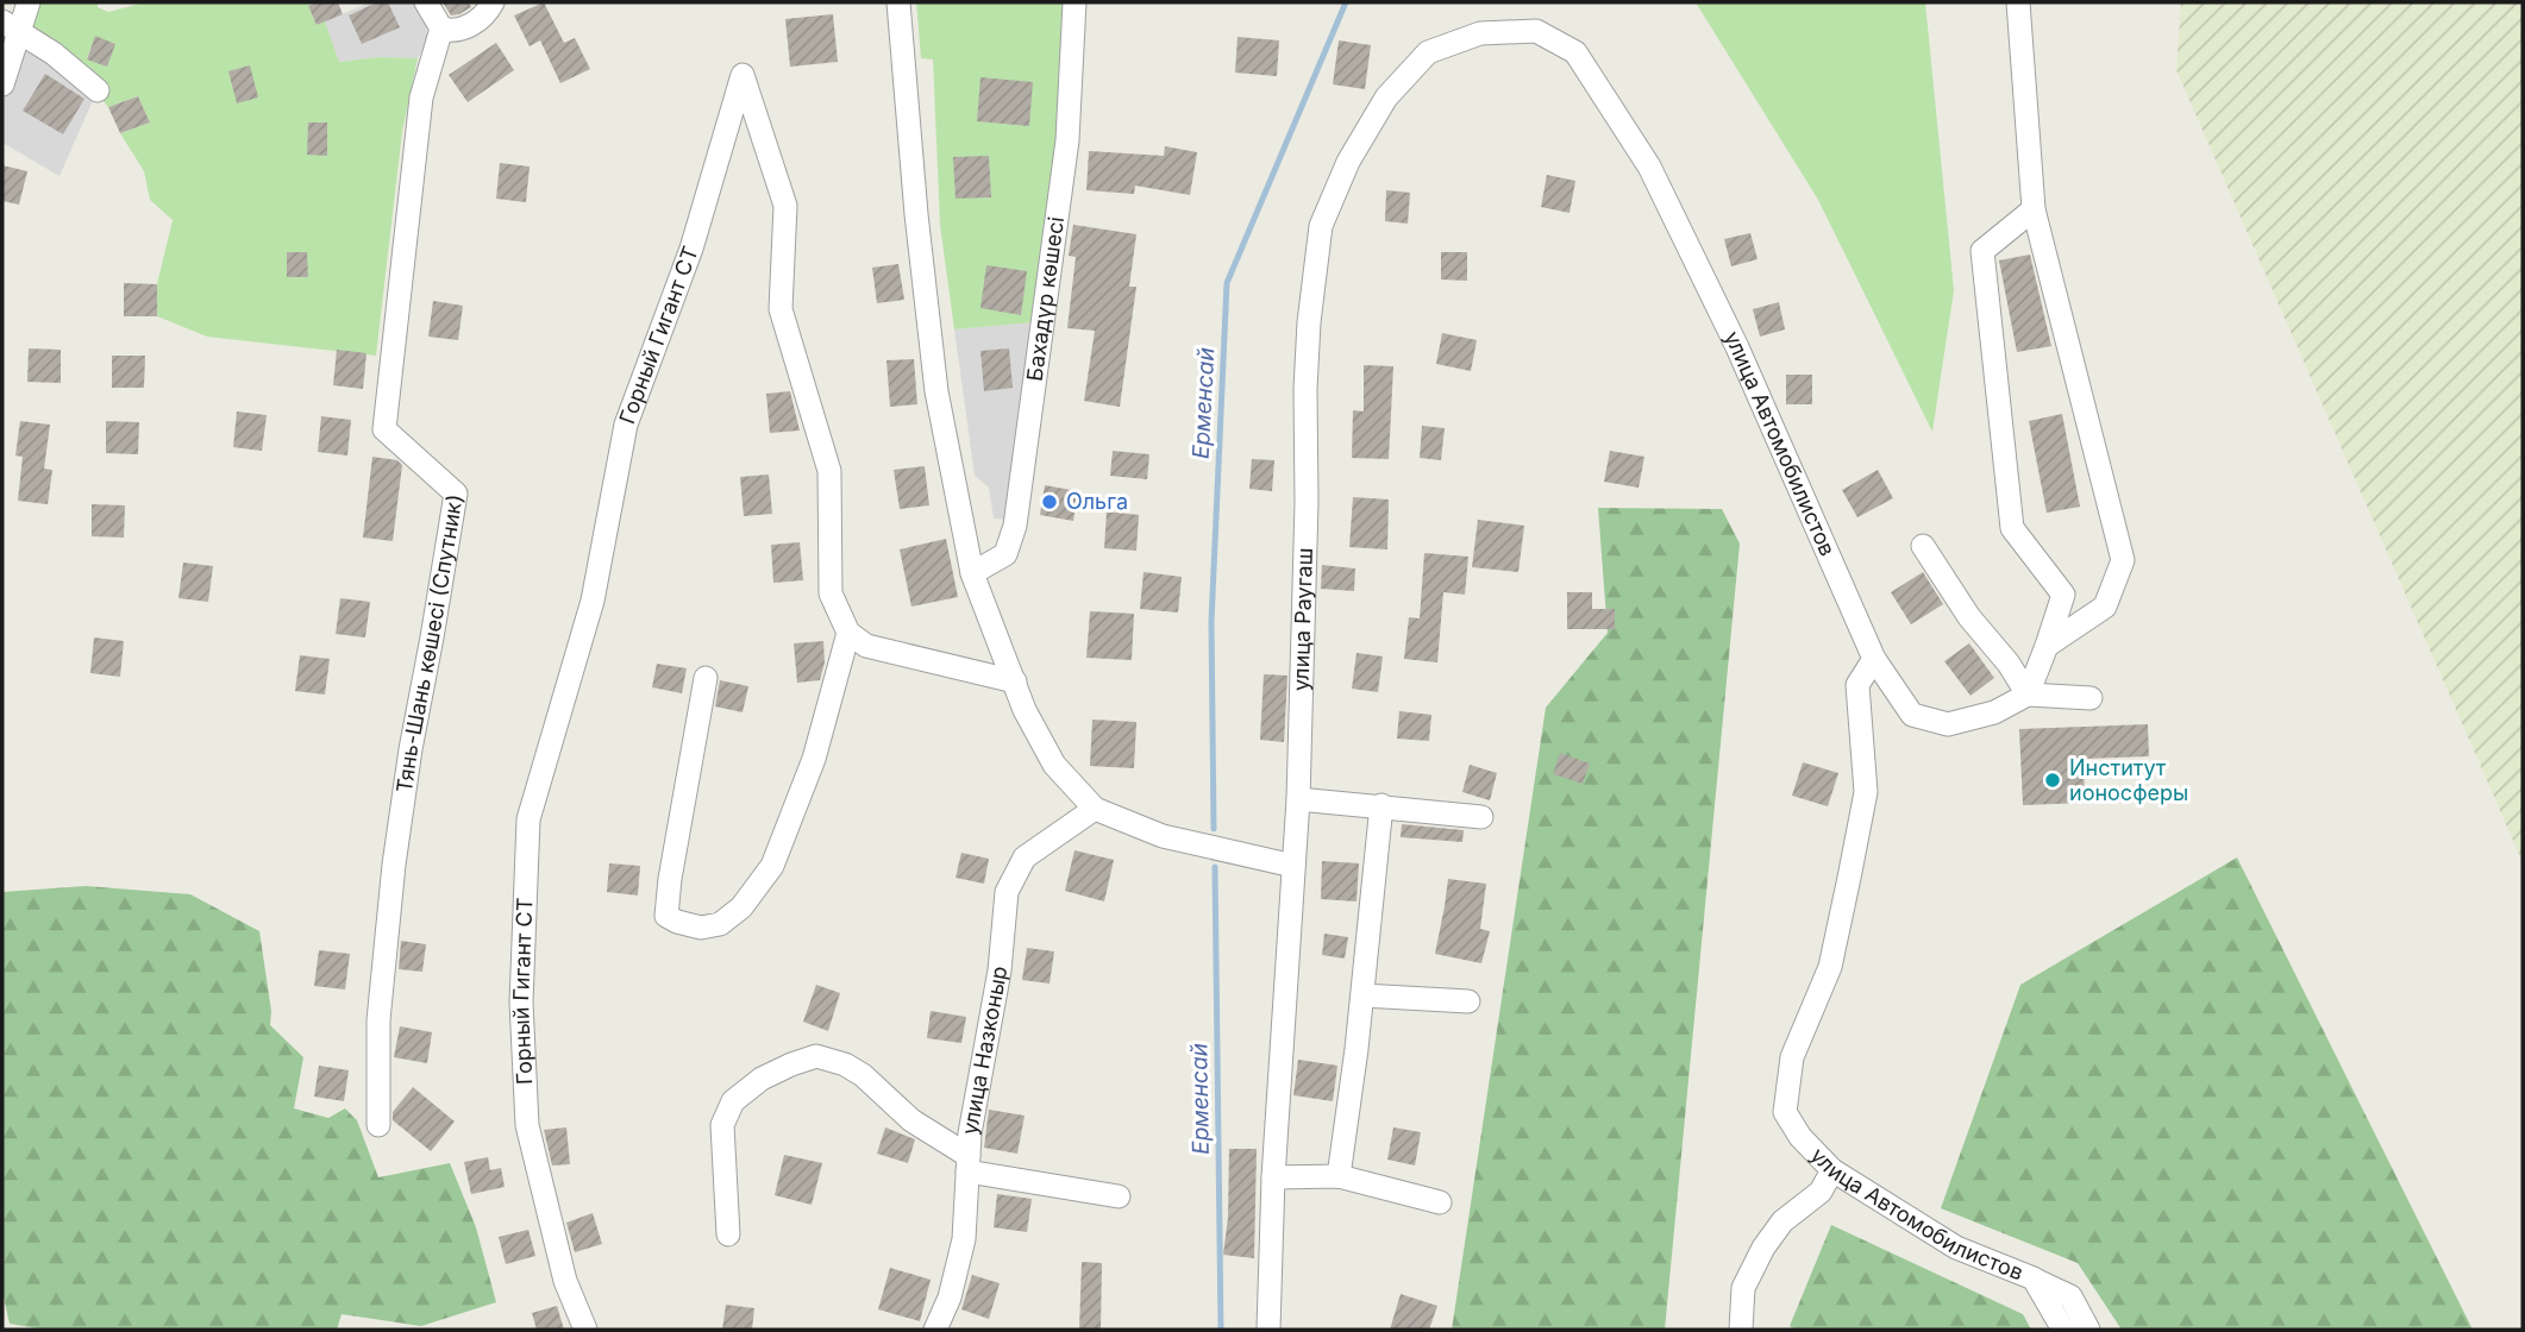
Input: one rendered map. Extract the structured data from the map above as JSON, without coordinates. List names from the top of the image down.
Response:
{
  "streets": {
    "street": [
      "Бахадүр көшесі",
      "Горный Гигант СТ",
      "улица Автомобилистов",
      "улица Раугаш",
      "Тянь-Шань көшесі (Спутник)",
      "улица Назконыр"
    ]
  },
  "crossings": [
    ["улица Автомобилистов", "улица Раугаш"]
  ],
  "water": ["Ерменсай"],
  "places": ["Ольга", "Институт ионосферы"]
}
